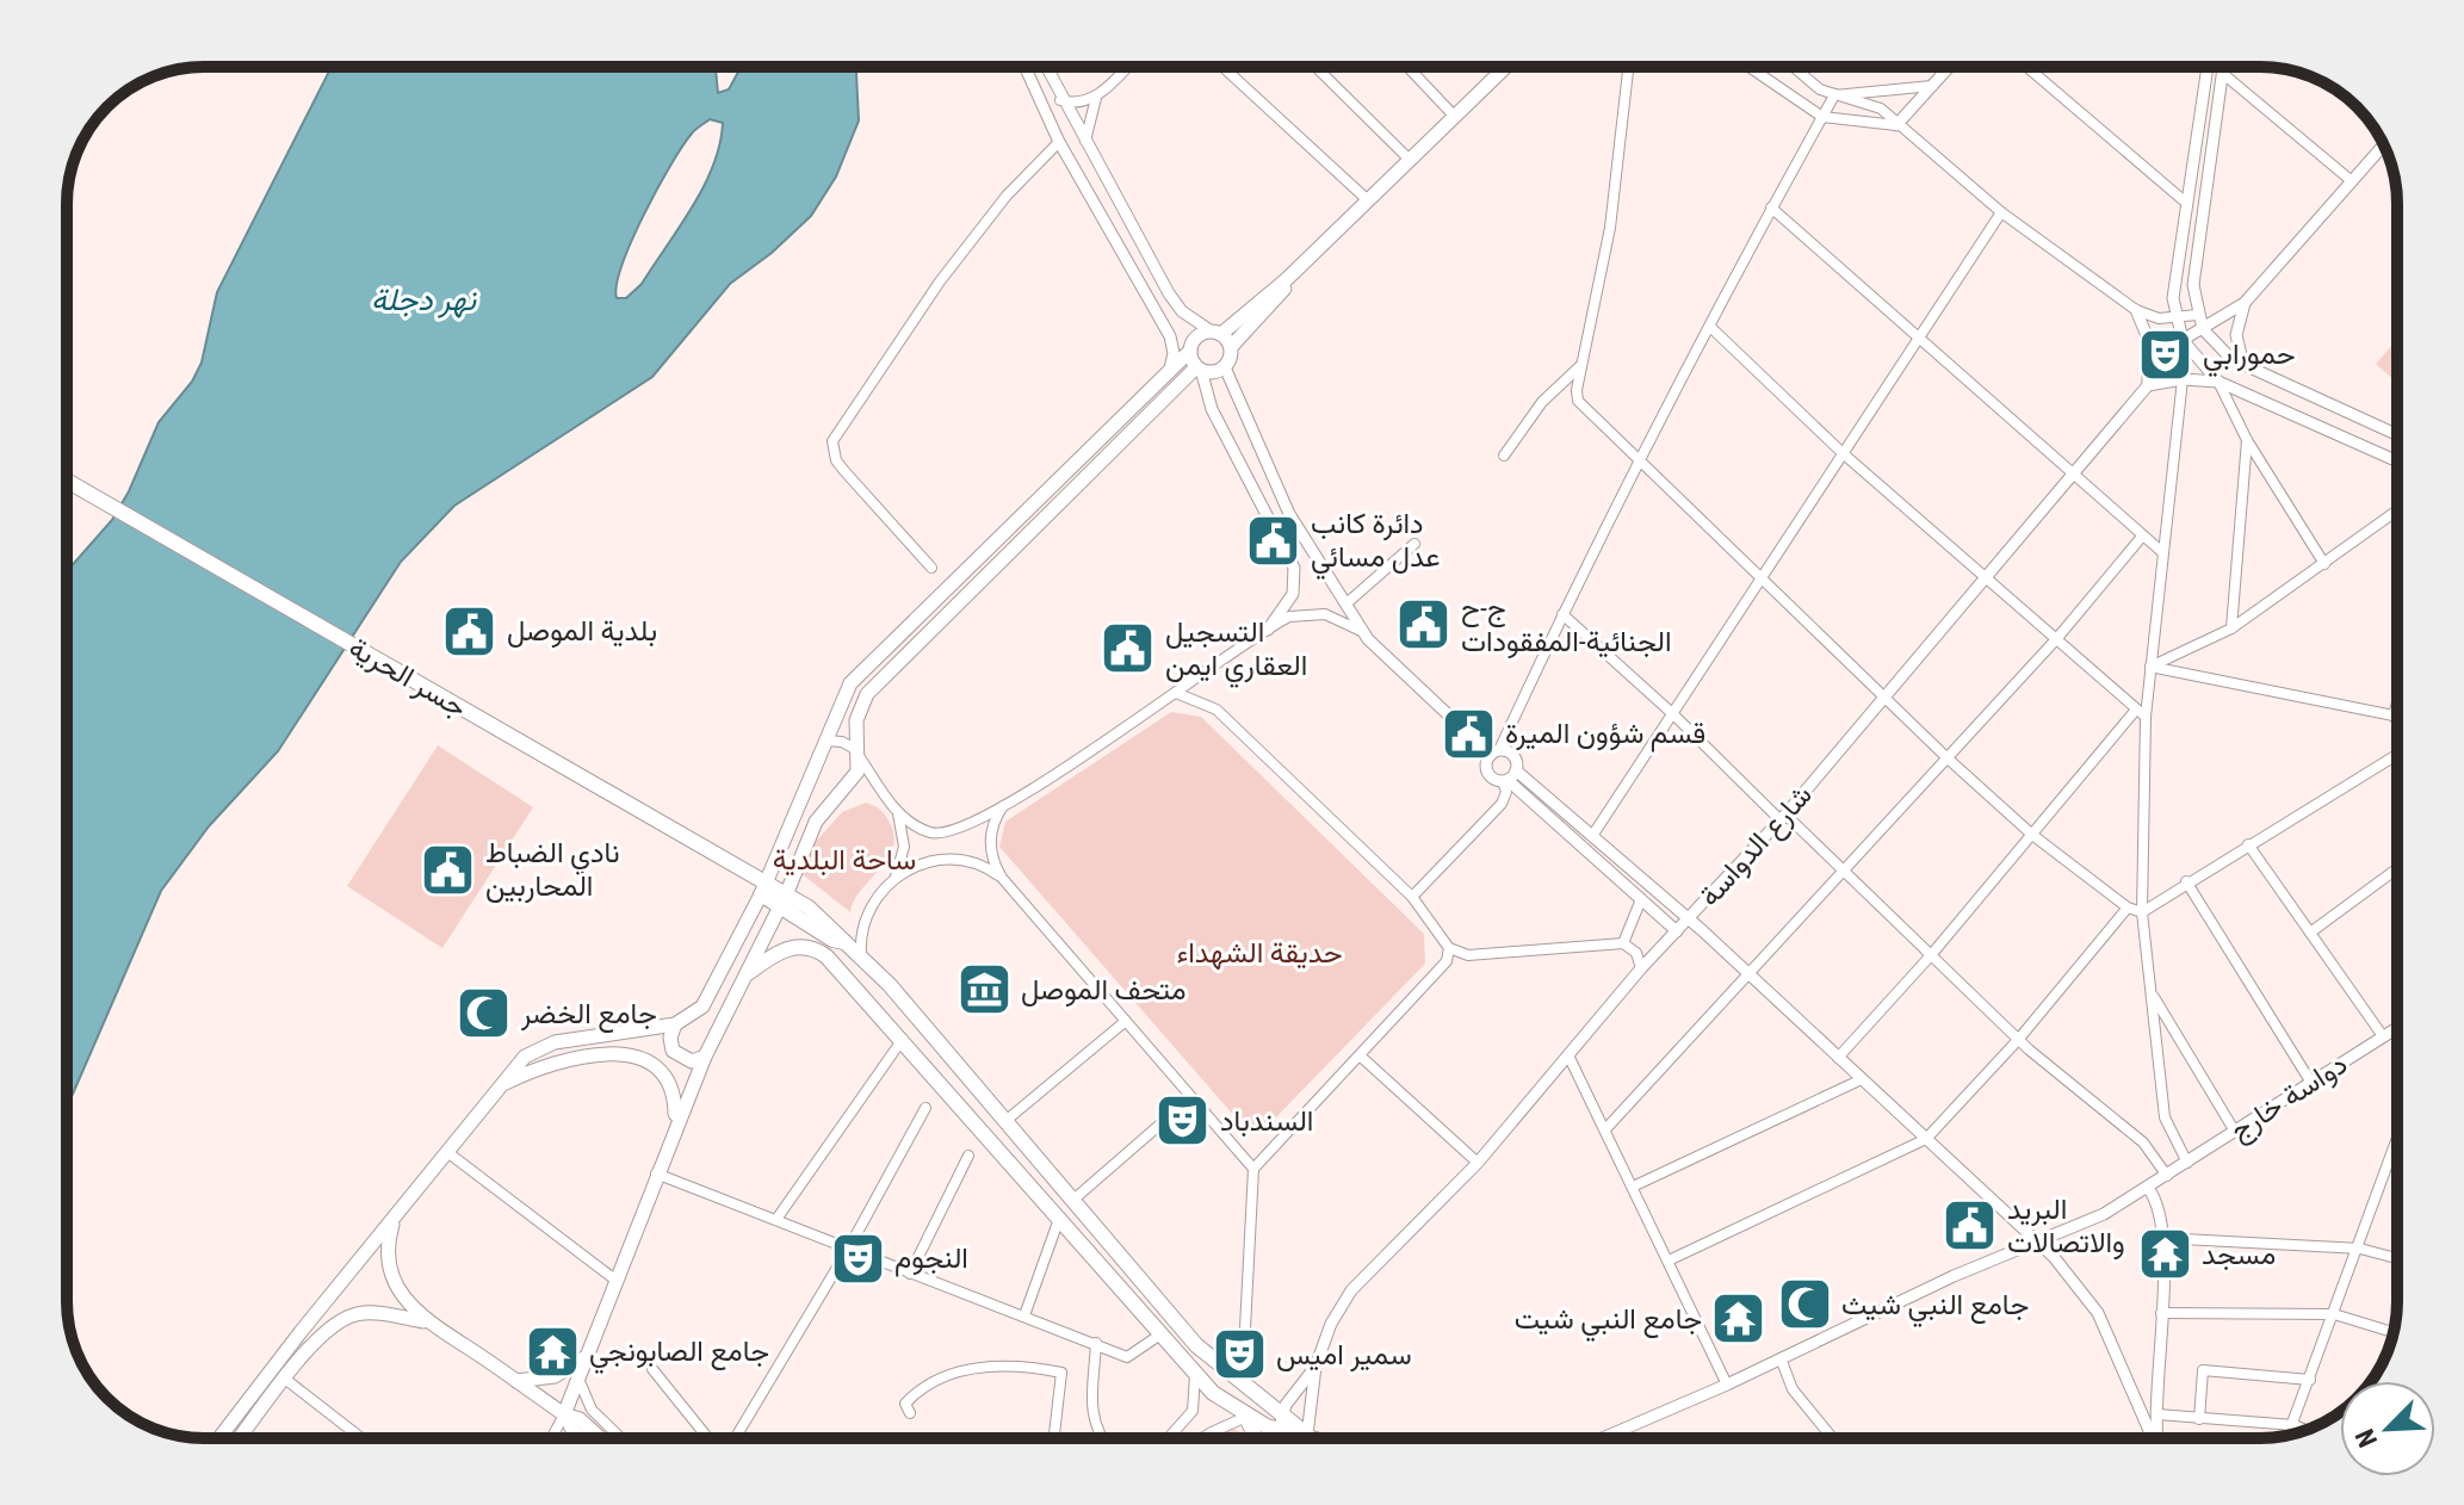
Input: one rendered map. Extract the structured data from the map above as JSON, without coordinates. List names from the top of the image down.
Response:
{
  "streets": {
    "main road": ["جسر الحرية"],
    "street": ["شارع الدواسة", "دواسة خارج"]
  },
  "water": ["نهر دجلة"],
  "parks": ["ساحة البلدية", "حديقة الشهداء"],
  "places": {
    "theatre": [
      "حمورابي",
      "السندباد",
      "النجوم",
      "سمير اميس"
    ],
    "public building": [
      "دائرة كانب عدل مسائي",
      "ج-ح الجنائية-المفقودات",
      "بلدية الموصل",
      "التسجيل العقاري ايمن",
      "قسم شؤون الميرة",
      "نادي الضباط المحاربين",
      "البريد والاتصالات"
    ],
    "museum": ["متحف الموصل"],
    "mosque": ["جامع الخضر", "جامع النبي شيث"],
    "temple": ["مسجد", "جامع النبي شيت", "جامع الصابونجي"]
  },
  "north": "bottom left"
}
